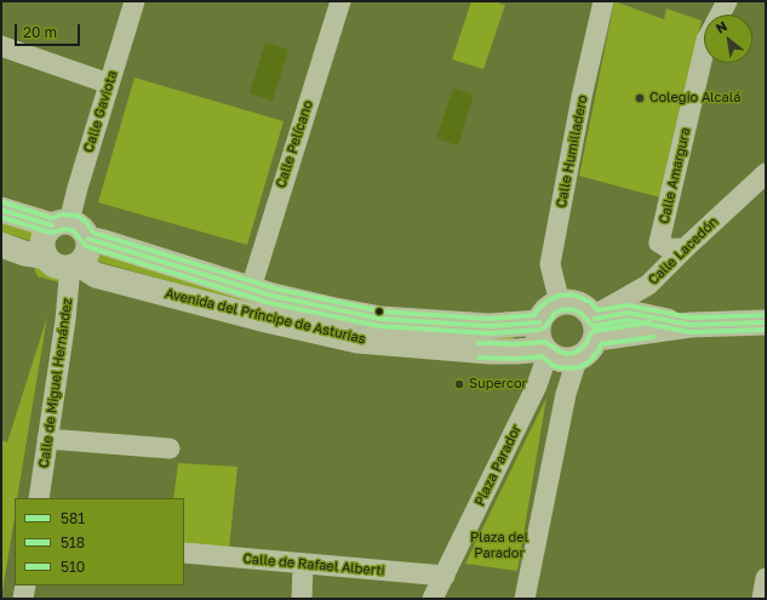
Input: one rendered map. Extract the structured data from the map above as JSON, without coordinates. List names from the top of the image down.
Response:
{
  "streets": {
    "street": [
      "Calle Gaviota",
      "Calle Pelícano",
      "Calle Humilladero",
      "Calle Amargura",
      "Calle Lacedón",
      "Avenida del Príncipe de Asturias",
      "Calle de Miguel Hernández",
      "Plaza Parador",
      "Calle de Rafael Alberti"
    ]
  },
  "crossings": [
    ["Calle Gaviota", "Avenida del Príncipe de Asturias"],
    ["Calle Gaviota", "Calle de Miguel Hernández"],
    ["Calle Pelícano", "Avenida del Príncipe de Asturias"],
    ["Calle Humilladero", "Calle Lacedón"],
    ["Calle Humilladero", "Avenida del Príncipe de Asturias"],
    ["Calle Humilladero", "Plaza Parador"],
    ["Calle Amargura", "Calle Lacedón"],
    ["Calle Lacedón", "Avenida del Príncipe de Asturias"],
    ["Calle Lacedón", "Plaza Parador"],
    ["Avenida del Príncipe de Asturias", "Calle de Miguel Hernández"],
    ["Avenida del Príncipe de Asturias", "Plaza Parador"],
    ["Plaza Parador", "Calle de Rafael Alberti"]
  ],
  "parks": ["Plaza del Parador"],
  "places": ["Colegio Alcalá", "Supercor"],
  "lines": ["transit line 510", "transit line 581", "transit line 518"],
  "legend": ["581", "518", "510"],
  "scale_bar": "20 m",
  "north": "top left"
}
